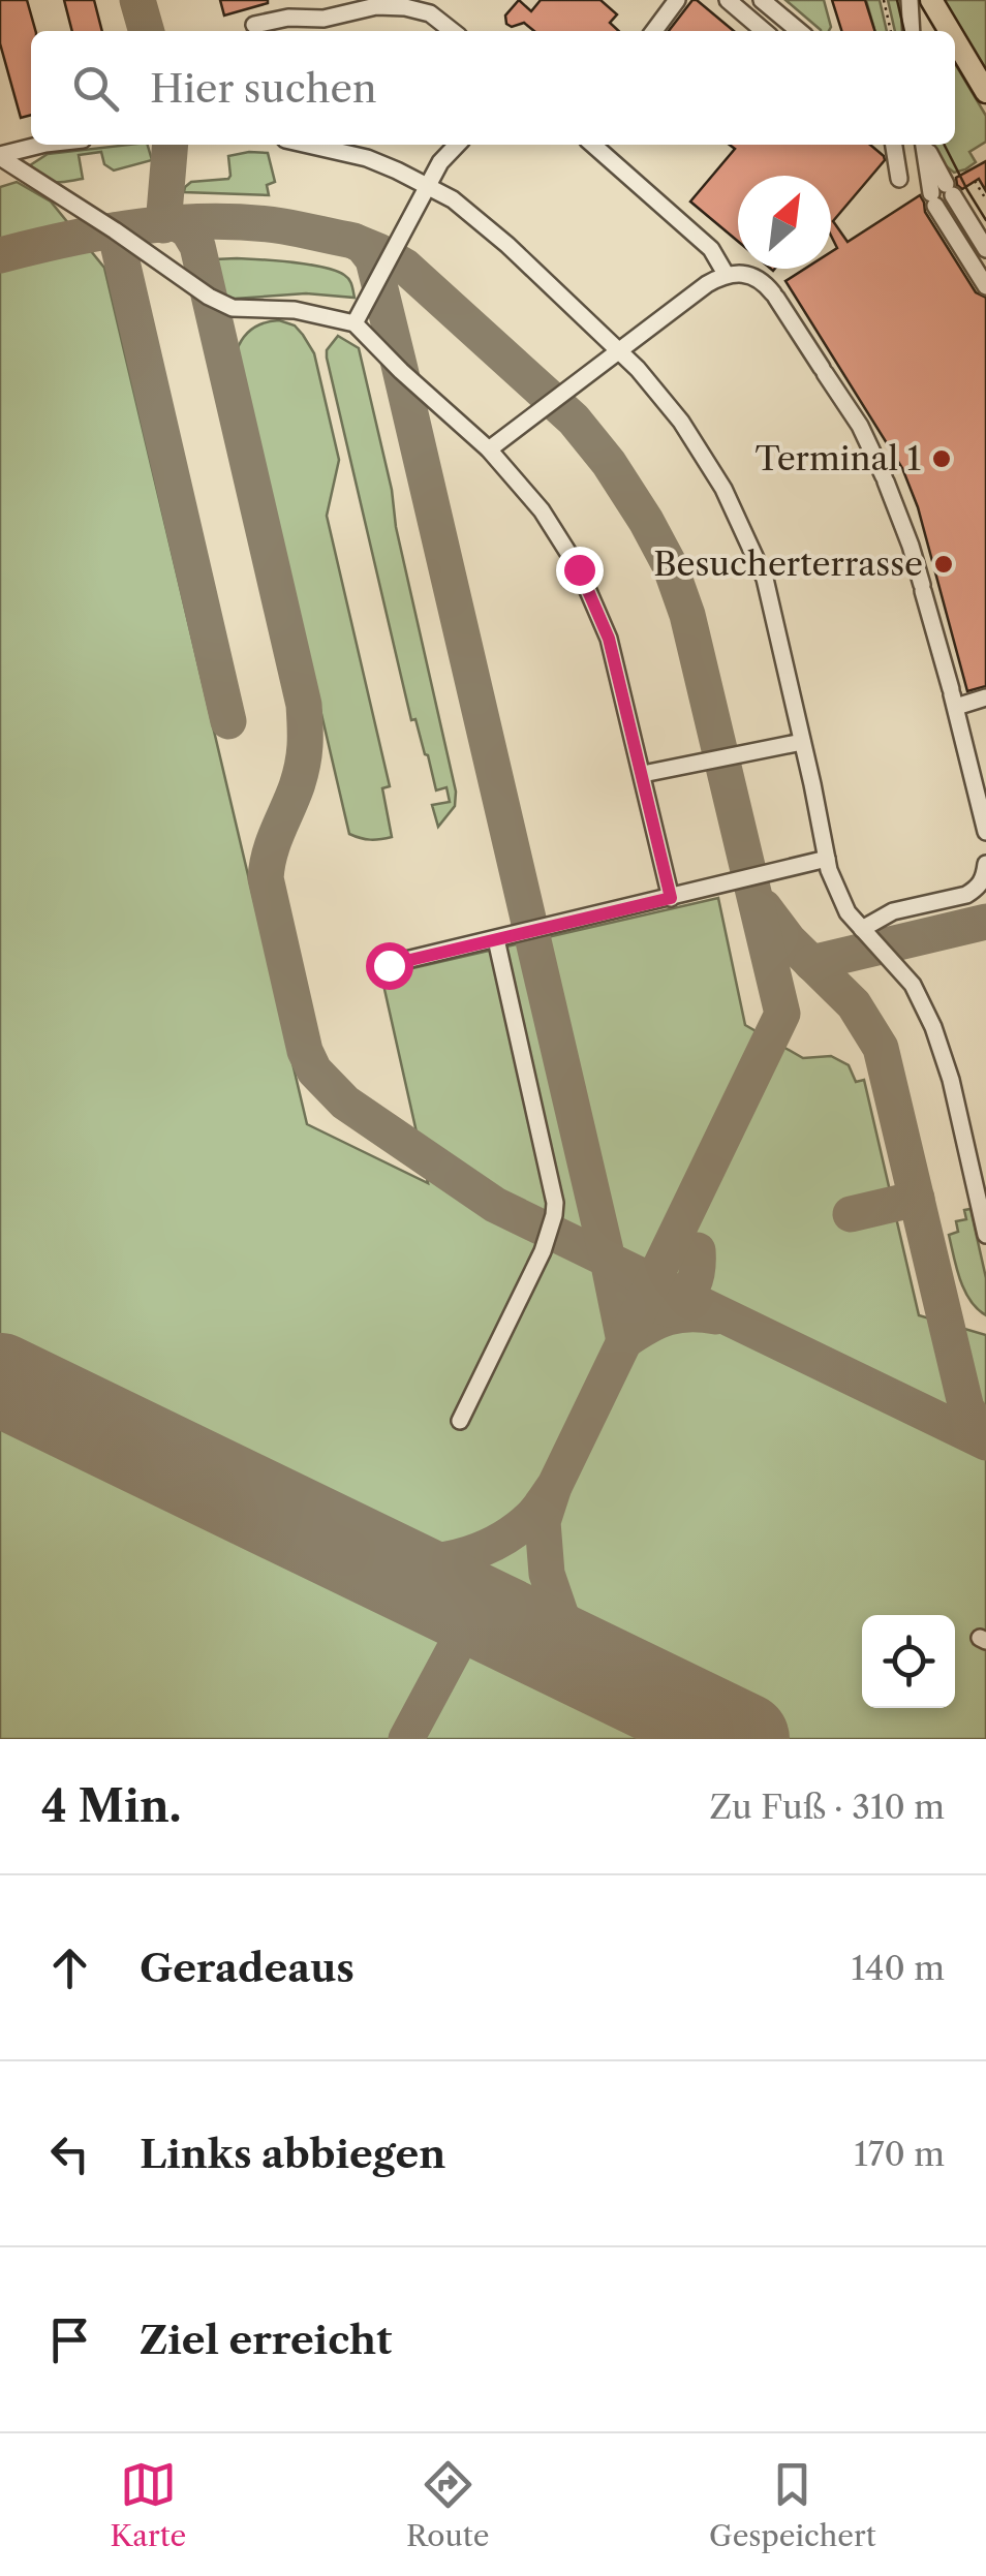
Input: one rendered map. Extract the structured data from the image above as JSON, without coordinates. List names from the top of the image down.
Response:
{
  "places": ["Terminal 1", "Besucherterrasse"],
  "north": "top right",
  "page": {
    "search": "Hier suchen",
    "heading": ["4 Min.", "Zu Fuß · 310 m"],
    "list": [
      ["Geradeaus", "140 m"],
      ["Links abbiegen", "170 m"],
      "Ziel erreicht"
    ],
    "nav": ["Karte", "Route", "Gespeichert"]
  }
}
